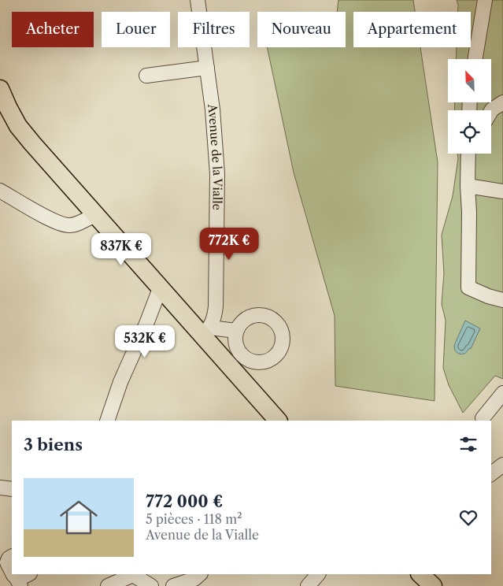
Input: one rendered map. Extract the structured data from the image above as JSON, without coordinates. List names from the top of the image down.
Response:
{
  "streets": {
    "street": ["Avenue de la Vialle"]
  },
  "north": "top left",
  "page": {
    "chip": [
      "Acheter",
      "Louer",
      "Filtres",
      "Nouveau",
      "Appartement"
    ],
    "price": ["772K €", "837K €", "532K €"],
    "heading": "3 biens",
    "list": [
      {
        "name": "772 000 €",
        "note": "5 pièces · 118 m² · Avenue de la Vialle"
      }
    ]
  }
}
